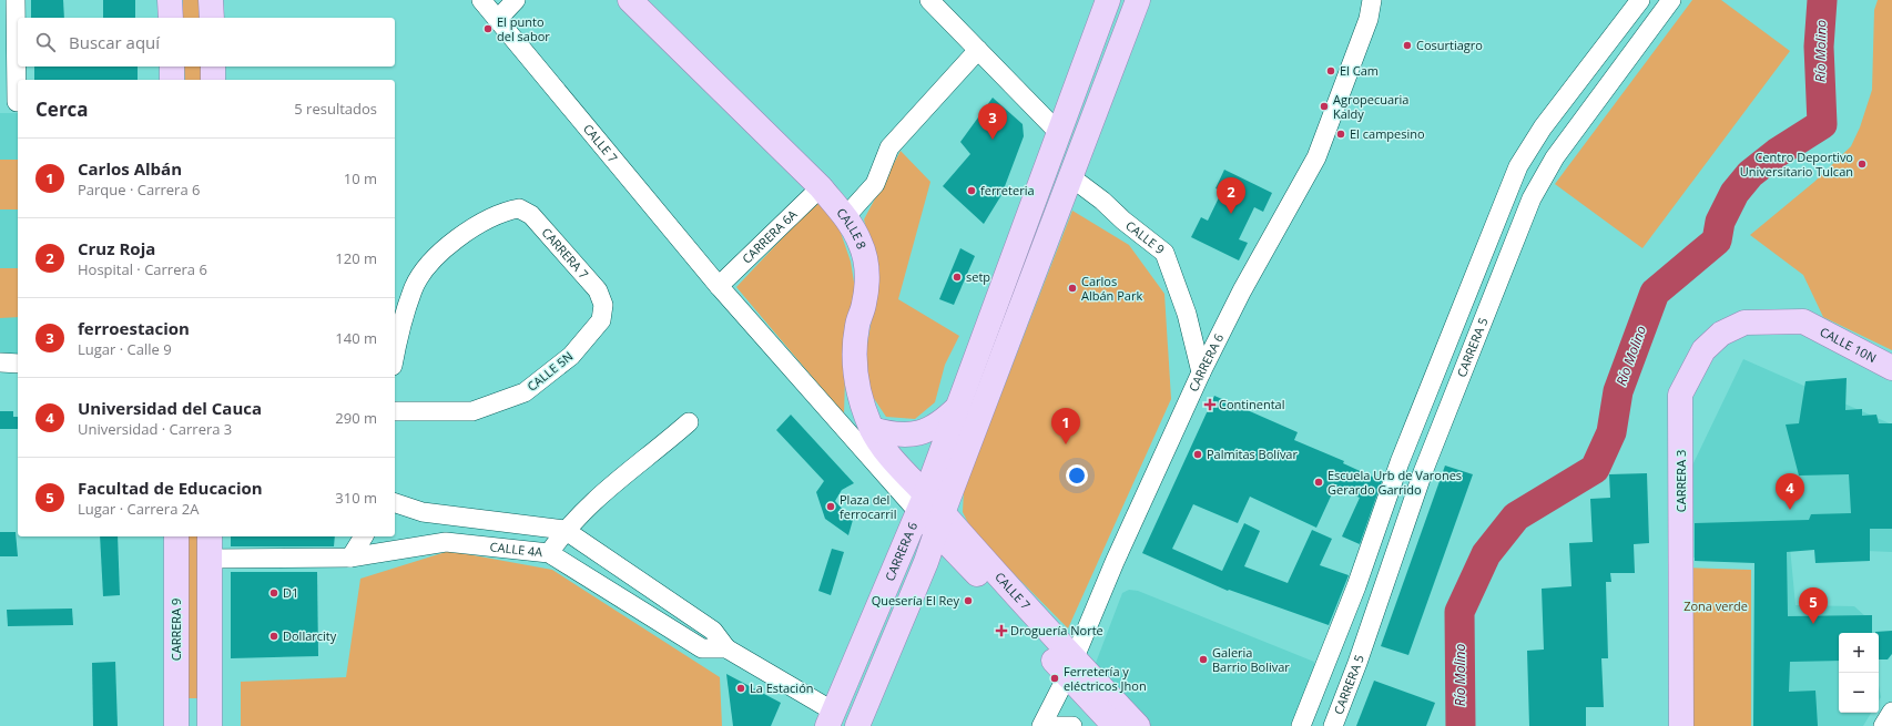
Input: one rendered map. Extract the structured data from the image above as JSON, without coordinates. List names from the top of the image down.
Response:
{
  "streets": {
    "main road": [
      "CALLE 7",
      "CALLE 8",
      "CALLE 10N",
      "CARRERA 6",
      "CARRERA 3",
      "CARRERA 9"
    ],
    "street": [
      "CARRERA 6A",
      "CALLE 9",
      "CARRERA 7",
      "CARRERA 5",
      "CALLE 5N",
      "CALLE 4A"
    ]
  },
  "crossings": [
    ["CALLE 7", "CALLE 8"],
    ["CALLE 7", "CARRERA 6A"],
    ["CALLE 7", "CARRERA 6"],
    ["CALLE 8", "CARRERA 6A"],
    ["CALLE 8", "CARRERA 6"],
    ["CALLE 9", "CARRERA 6"],
    ["CARRERA 7", "CALLE 5N"],
    ["CALLE 10N", "CARRERA 3"],
    ["CARRERA 6", "CALLE 4A"]
  ],
  "water": ["Río Molino"],
  "parks": ["Zona verde"],
  "places": {
    "other": [
      "El punto del sabor",
      "Cosurtiagro",
      "El Cam",
      "Agropecuaria Kaldy",
      "El campesino",
      "Centro Deportivo Universitario Tulcan",
      "ferreteria",
      "setp",
      "Carlos Albán Park",
      "Palmitas Bolívar",
      "Escuela Urb de Varones Gerardo Garrido",
      "Plaza del ferrocarril",
      "D1",
      "Quesería El Rey",
      "Dollarcity",
      "Galeria Barrio Bolivar",
      "Ferretería y eléctricos Jhon",
      "La Estación"
    ],
    "health": ["Continental", "Droguería Norte"]
  },
  "page": {
    "search": "Buscar aquí",
    "heading": ["Cerca", "5 resultados"],
    "pins": [
      "3",
      "2",
      "1",
      "4",
      "5"
    ],
    "list": [
      {
        "mark": "1",
        "name": "Carlos Albán",
        "note": "Parque · Carrera 6",
        "value": "10 m"
      },
      {
        "mark": "2",
        "name": "Cruz Roja",
        "note": "Hospital · Carrera 6",
        "value": "120 m"
      },
      {
        "mark": "3",
        "name": "ferroestacion",
        "note": "Lugar · Calle 9",
        "value": "140 m"
      },
      {
        "mark": "4",
        "name": "Universidad del Cauca",
        "note": "Universidad · Carrera 3",
        "value": "290 m"
      },
      {
        "mark": "5",
        "name": "Facultad de Educacion",
        "note": "Lugar · Carrera 2A",
        "value": "310 m"
      }
    ],
    "map_buttons": ["+", "−"]
  }
}
